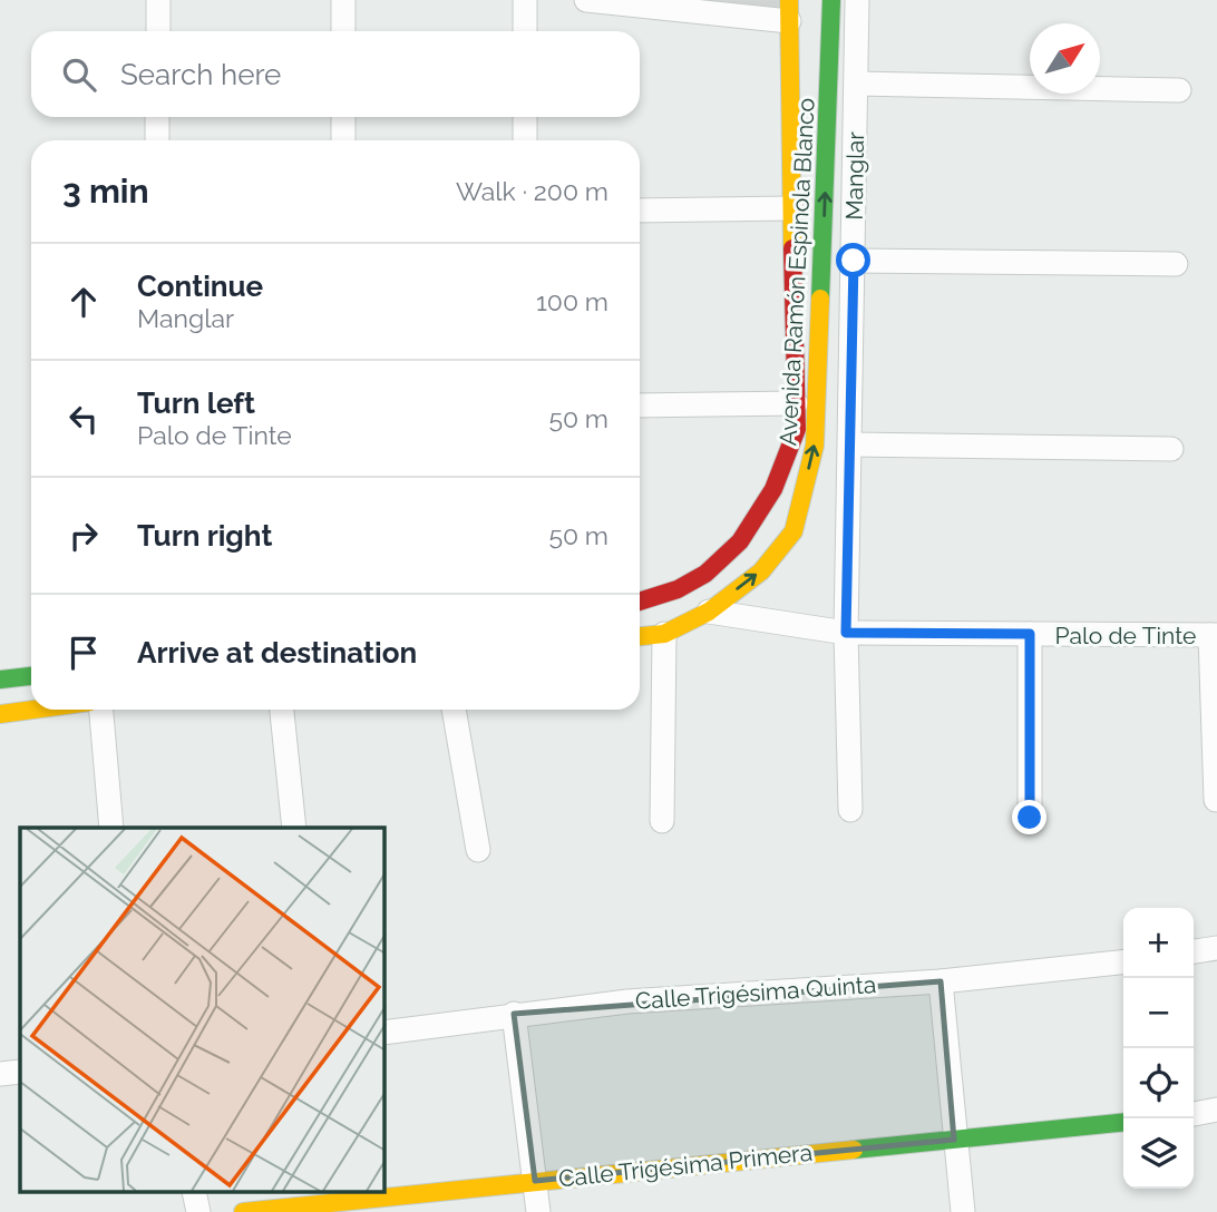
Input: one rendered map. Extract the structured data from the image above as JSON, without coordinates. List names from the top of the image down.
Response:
{
  "streets": {
    "main road": ["Avenida Ramón Espinola Blanco", "Calle Trigésima Primera"],
    "street": ["Manglar", "Palo de Tinte", "Calle Trigésima Quinta"]
  },
  "crossings": [
    ["Manglar", "Palo de Tinte"],
    ["Avenida Ramón Espinola Blanco", "Palo de Tinte"]
  ],
  "north": "top right",
  "page": {
    "search": "Search here",
    "heading": ["3 min", "Walk · 200 m"],
    "list": [
      ["Continue", "Manglar", "100 m"],
      ["Turn left", "Palo de Tinte", "50 m"],
      ["Turn right", "50 m"],
      "Arrive at destination"
    ],
    "map_buttons": ["+", "−"]
  }
}
